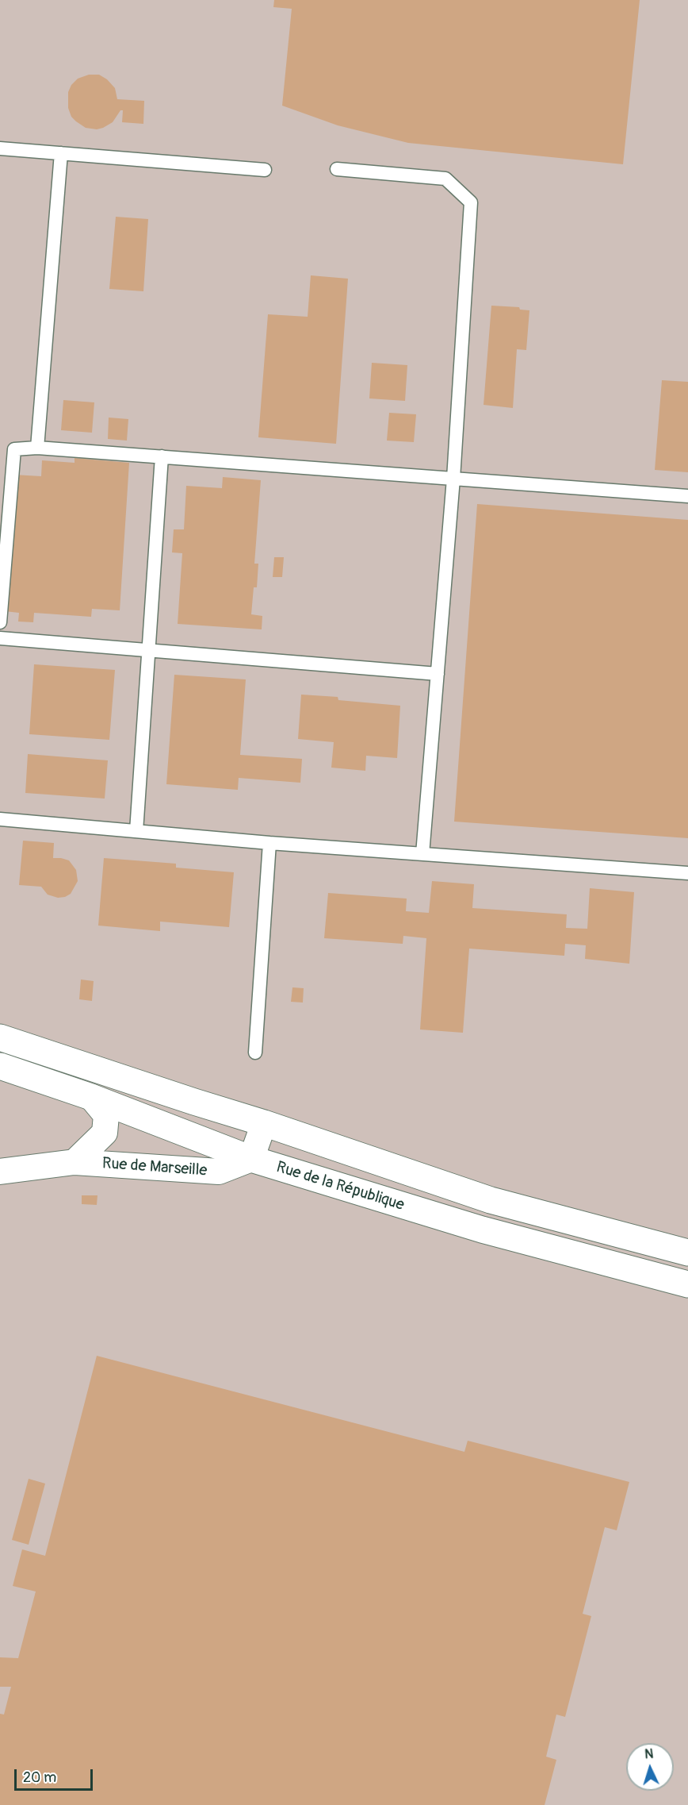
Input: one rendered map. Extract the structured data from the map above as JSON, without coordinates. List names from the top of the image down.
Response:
{
  "streets": {
    "main road": ["Rue de la République"],
    "street": ["Rue de Marseille"]
  },
  "crossings": [
    ["Rue de Marseille", "Rue de la République"]
  ],
  "scale_bar": "20 m",
  "north": "top"
}
